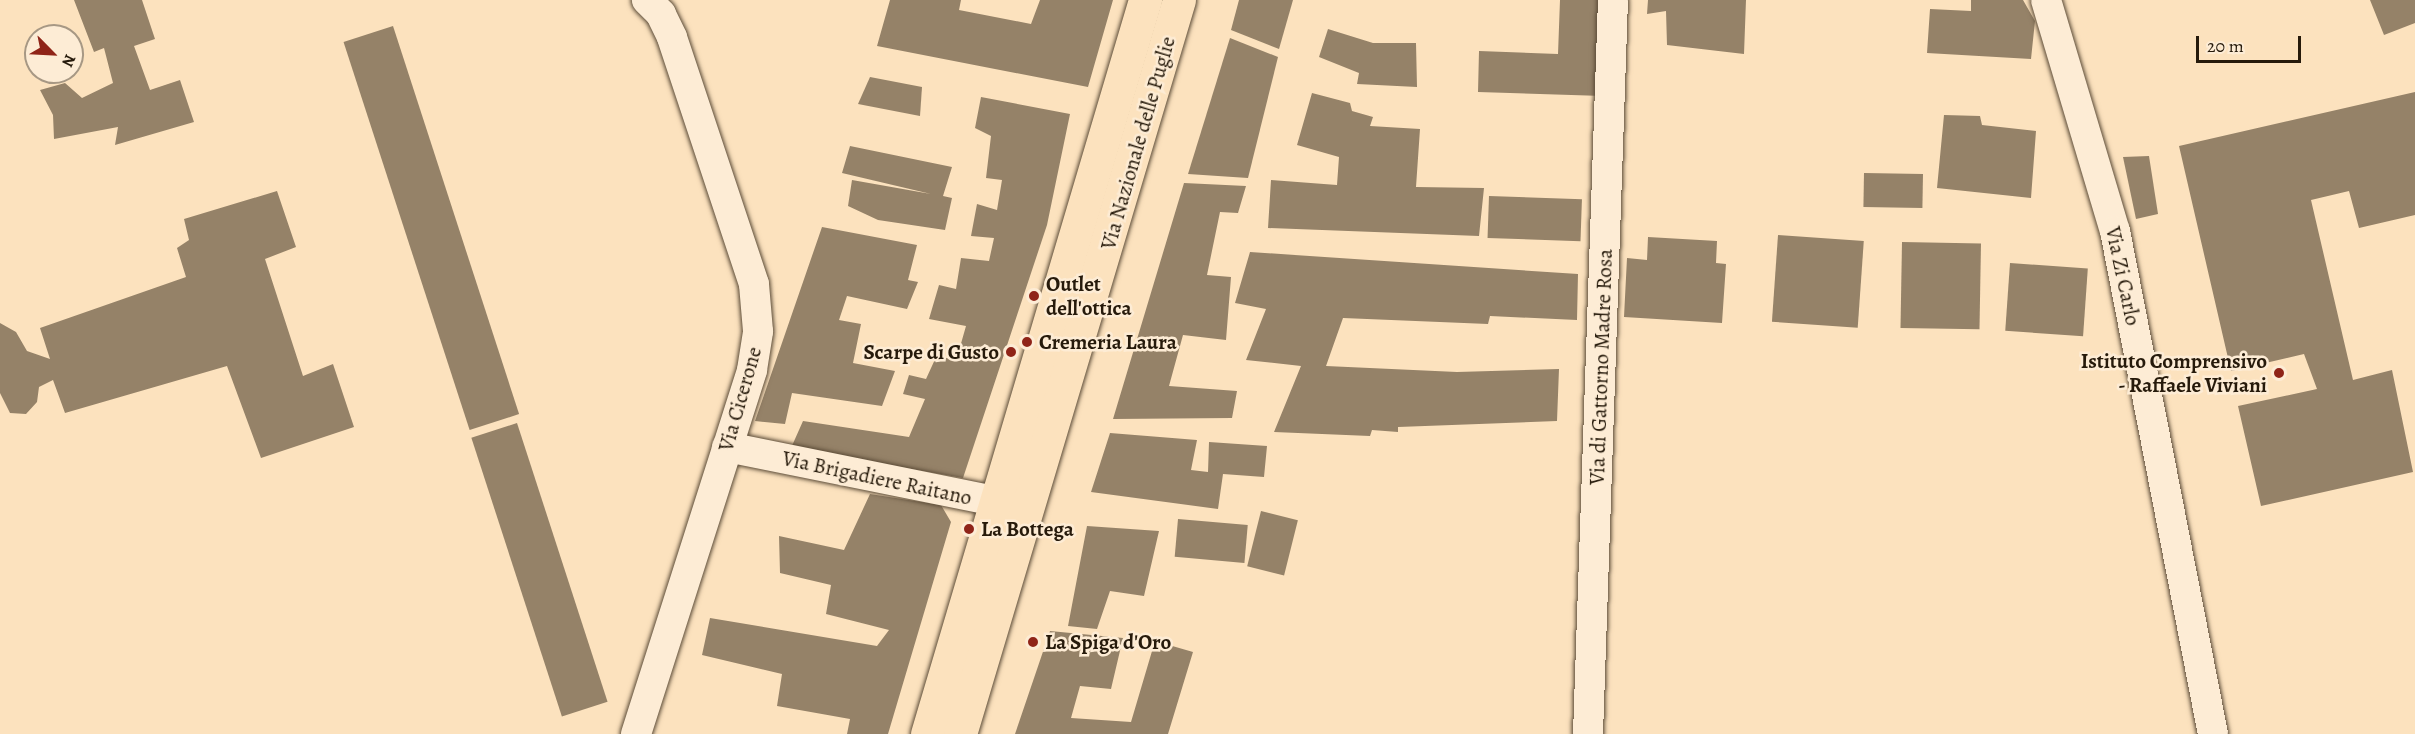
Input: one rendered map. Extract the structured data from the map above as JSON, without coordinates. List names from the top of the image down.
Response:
{
  "streets": {
    "main road": ["Via Nazionale delle Puglie"],
    "street": [
      "Via Zi Carlo",
      "Via di Gattorno Madre Rosa",
      "Via Cicerone",
      "Via Brigadiere Raitano"
    ]
  },
  "crossings": [
    ["Via Nazionale delle Puglie", "Via Brigadiere Raitano"],
    ["Via Cicerone", "Via Brigadiere Raitano"]
  ],
  "places": [
    "Outlet dell'ottica",
    "Cremeria Laura",
    "Scarpe di Gusto",
    "Istituto Comprensivo - Raffaele Viviani",
    "La Bottega",
    "La Spiga d'Oro"
  ],
  "scale_bar": "20 m",
  "north": "bottom right"
}
